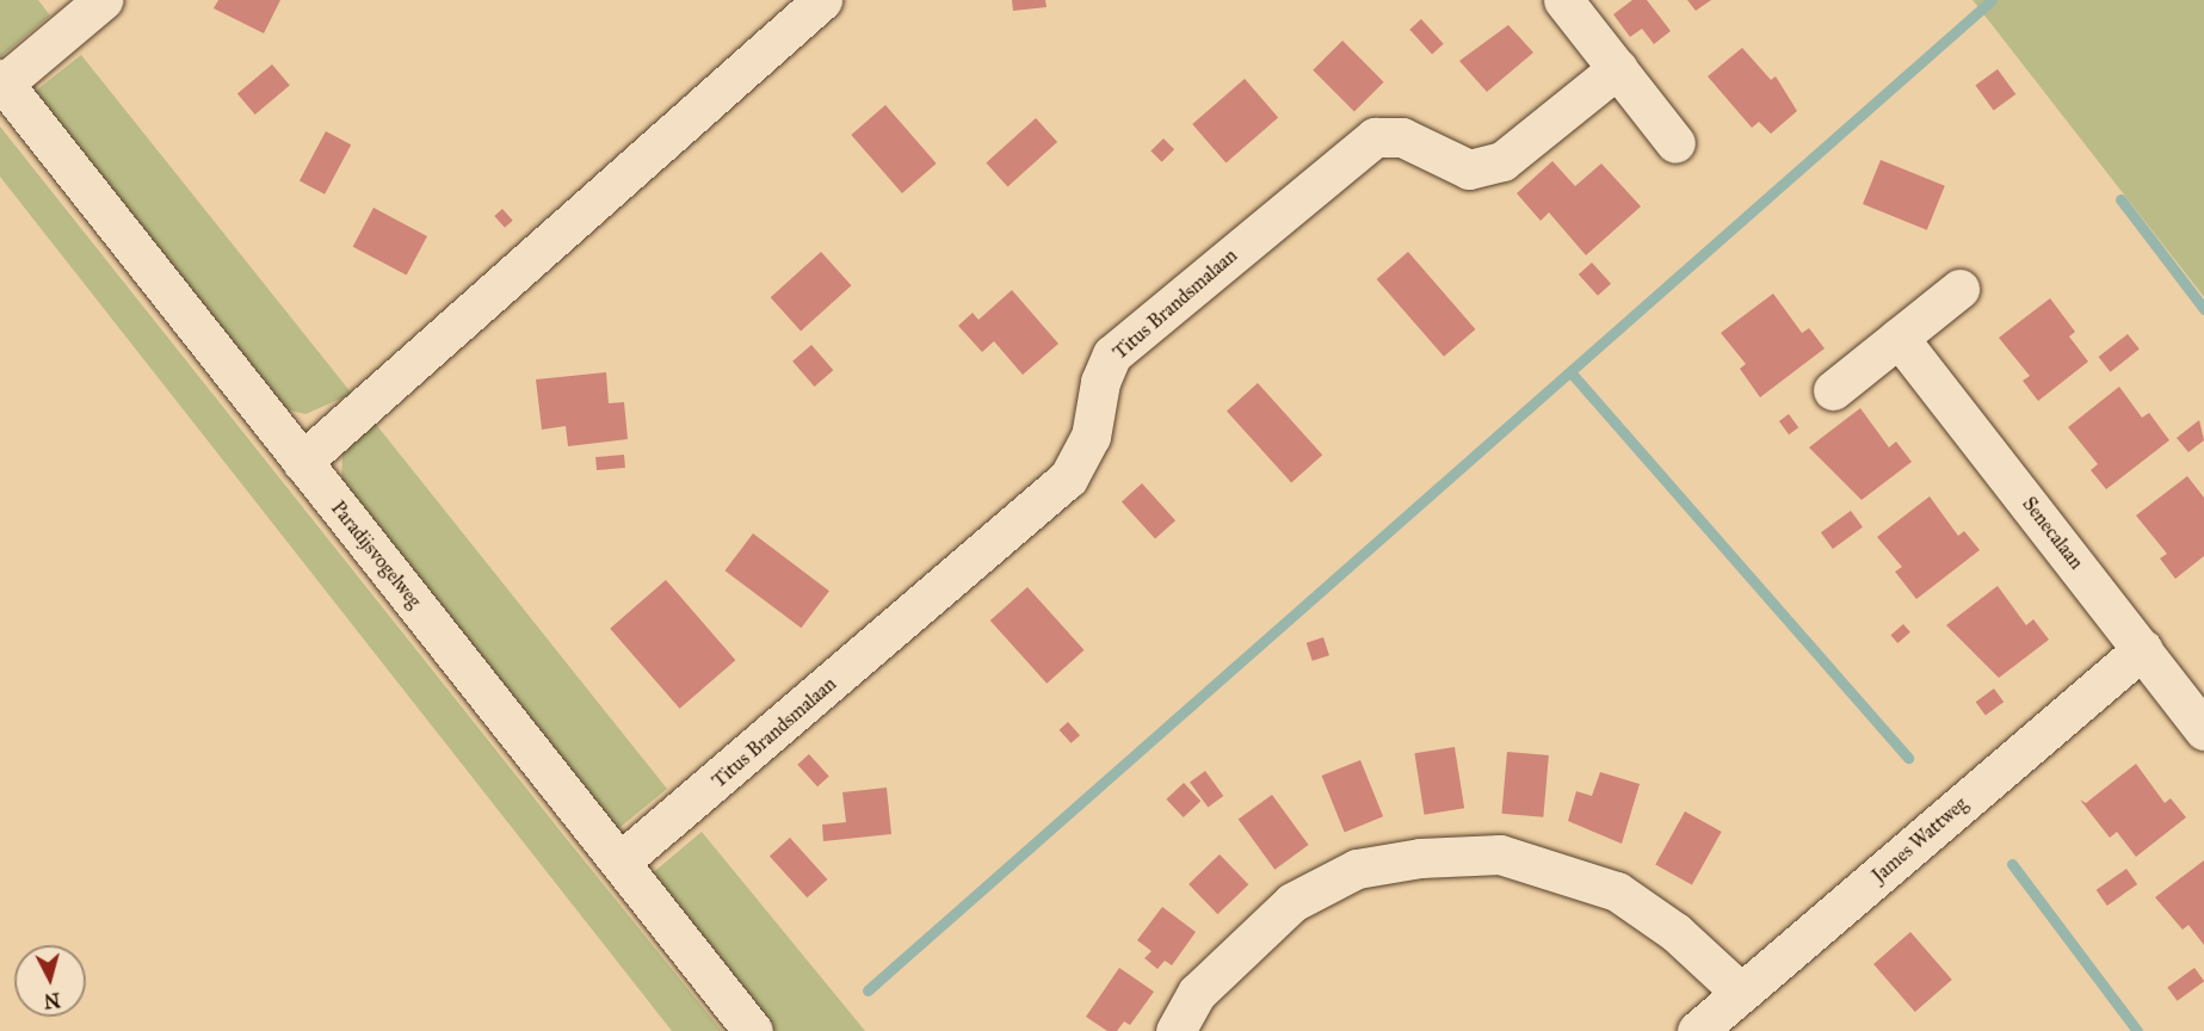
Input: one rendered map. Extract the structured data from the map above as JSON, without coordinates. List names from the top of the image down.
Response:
{
  "streets": {
    "street": [
      "Titus Brandsmalaan",
      "Senecalaan",
      "Paradijsvogelweg",
      "James Wattweg"
    ]
  },
  "crossings": [
    ["Titus Brandsmalaan", "Paradijsvogelweg"],
    ["Senecalaan", "James Wattweg"]
  ],
  "north": "bottom"
}
